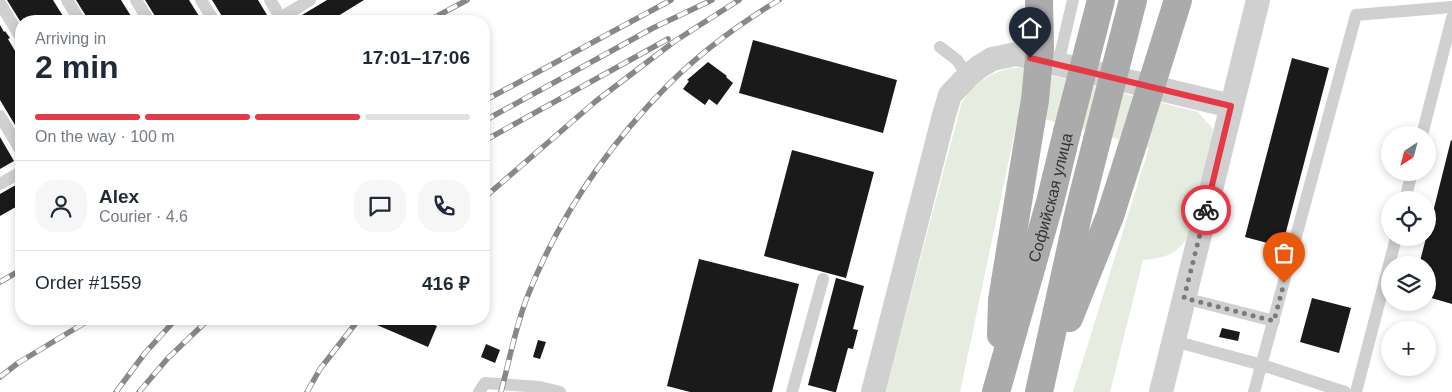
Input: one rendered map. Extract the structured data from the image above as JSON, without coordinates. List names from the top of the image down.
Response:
{
  "streets": {
    "main road": ["Софийская улица"]
  },
  "north": "bottom left",
  "page": {
    "heading": ["2 min", "Arriving in", "17:01–17:06"],
    "panel": [
      "Alex",
      "Courier · 4.6",
      "Order #1559",
      "416 ₽"
    ],
    "bar": "On the way · 100 m",
    "map_buttons": "+"
  }
}
